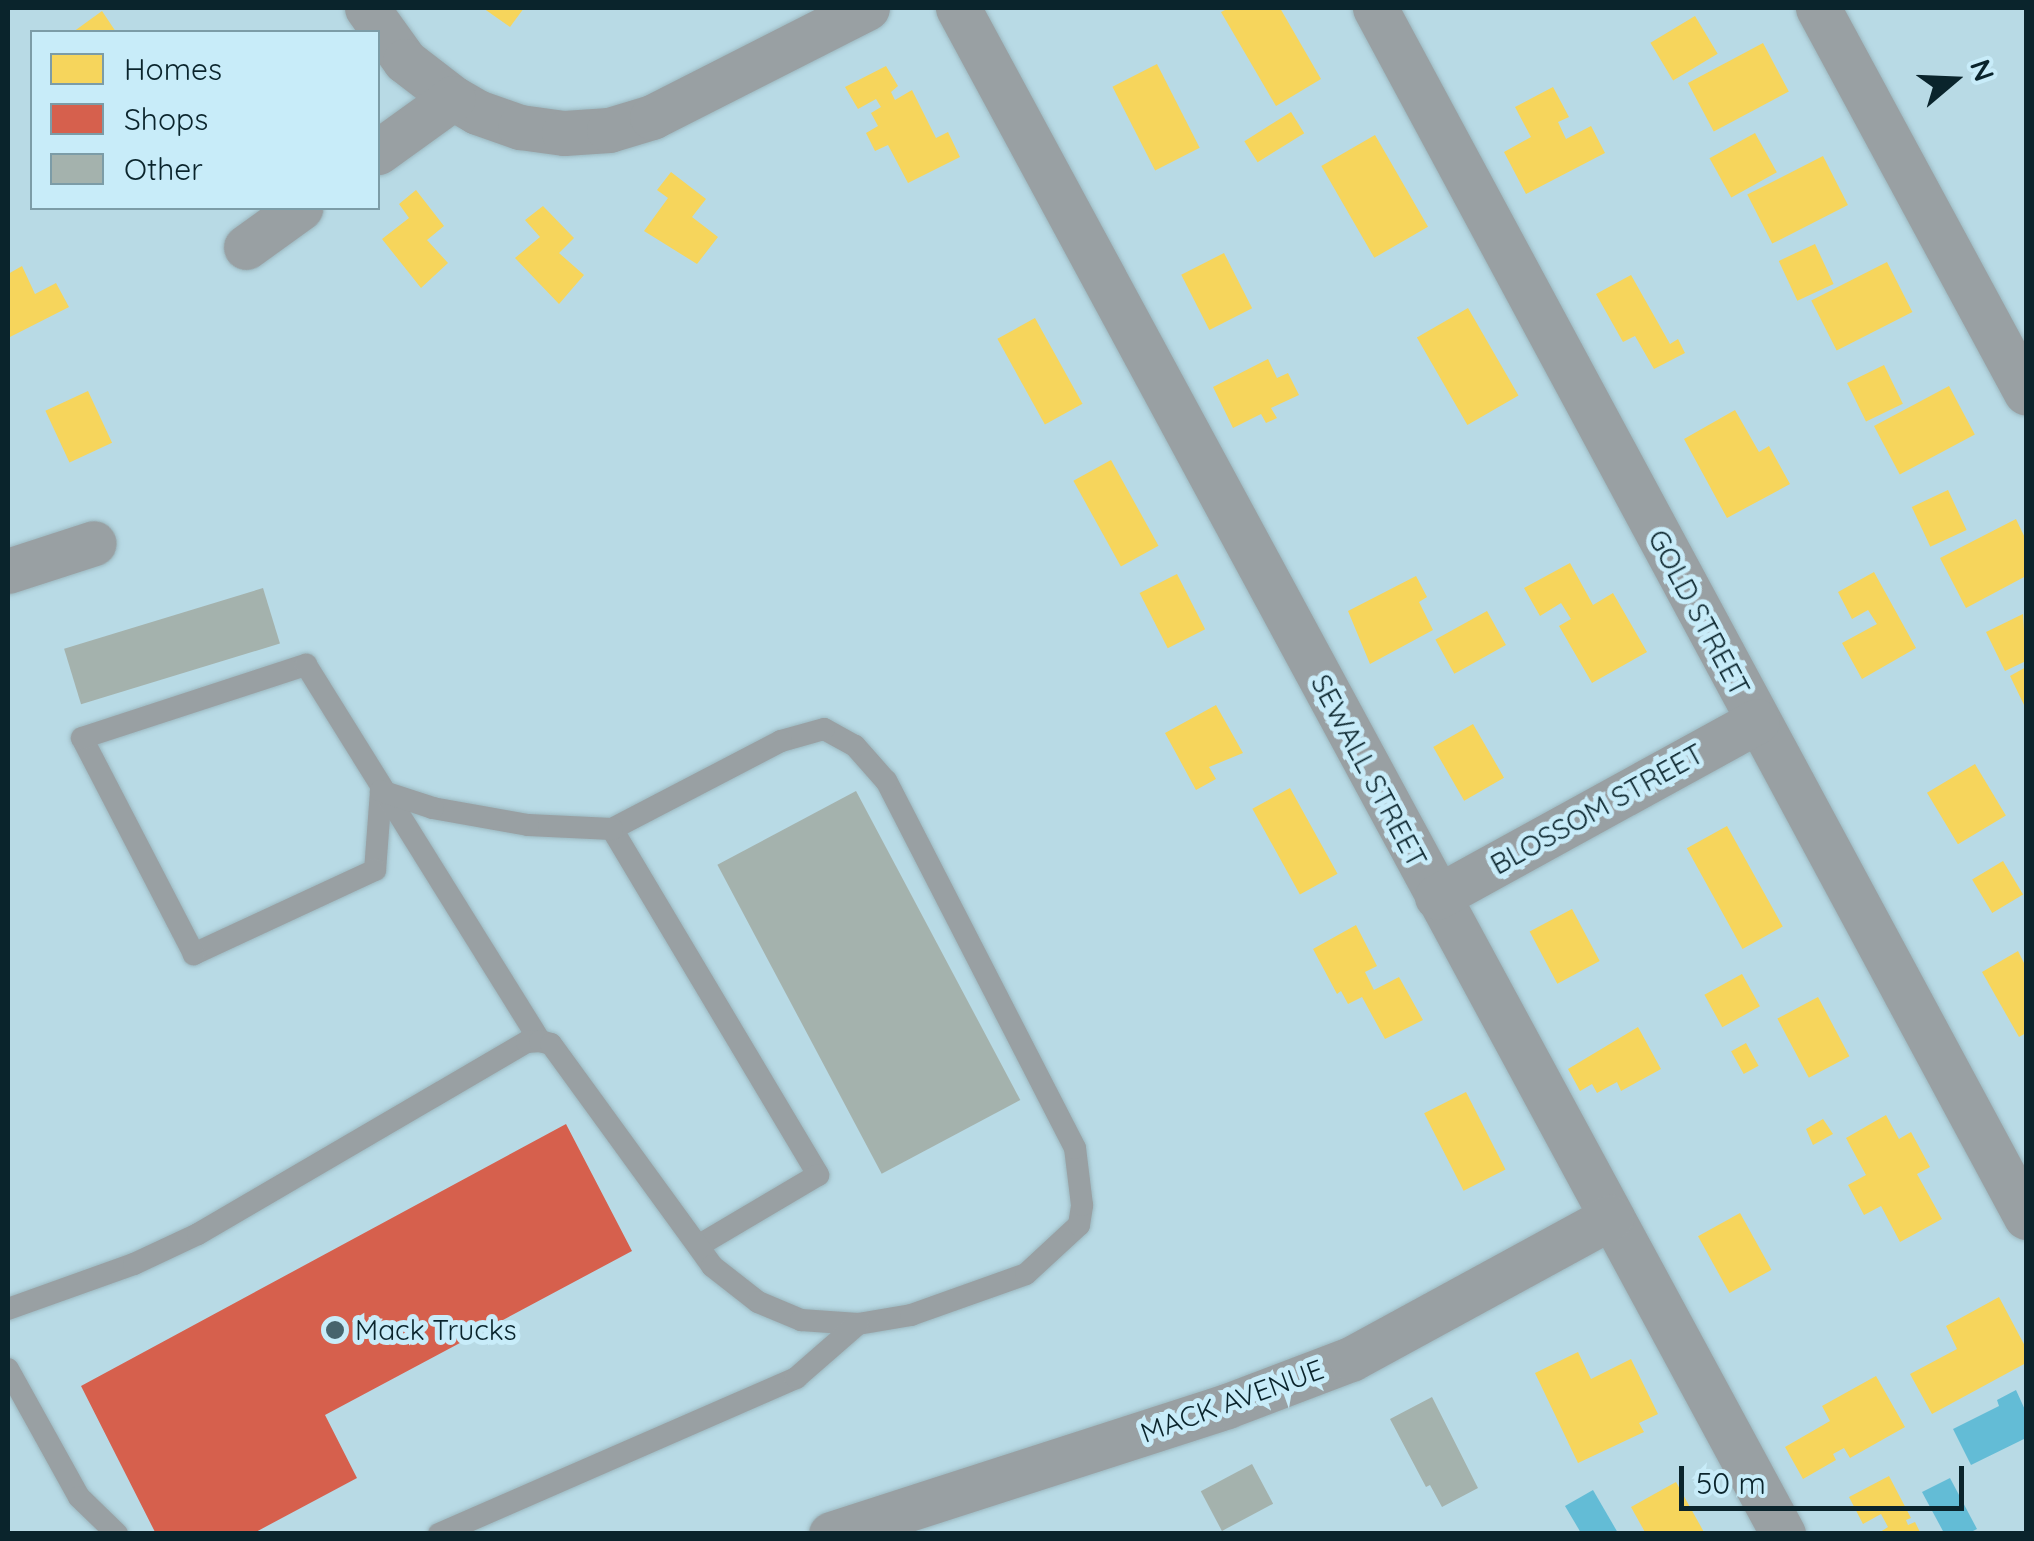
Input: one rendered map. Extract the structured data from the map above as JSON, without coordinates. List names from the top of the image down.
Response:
{
  "streets": {
    "street": [
      "GOLD STREET",
      "SEWALL STREET",
      "BLOSSOM STREET",
      "MACK AVENUE"
    ]
  },
  "crossings": [
    ["GOLD STREET", "BLOSSOM STREET"],
    ["SEWALL STREET", "BLOSSOM STREET"],
    ["SEWALL STREET", "MACK AVENUE"]
  ],
  "places": ["Mack Trucks"],
  "legend": ["Homes", "Shops", "Other"],
  "scale_bar": "50 m",
  "north": "right"
}
